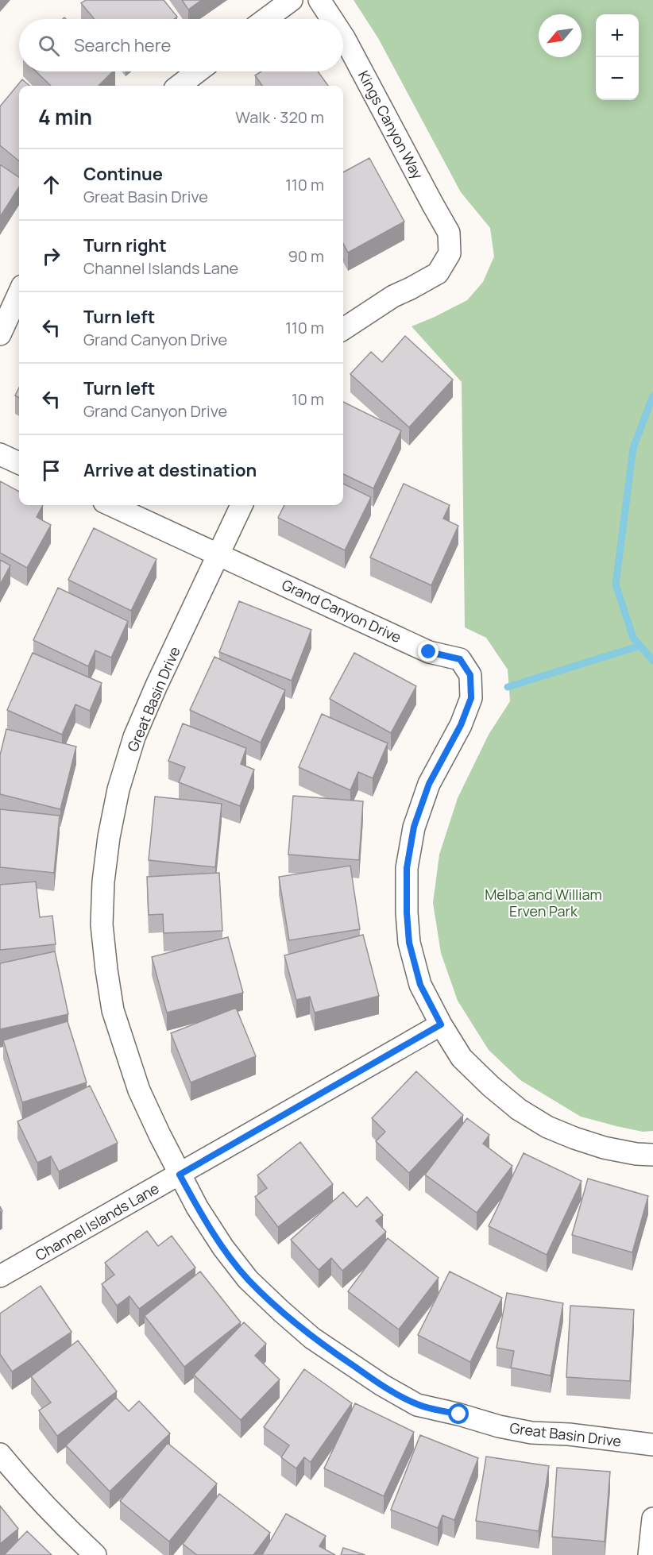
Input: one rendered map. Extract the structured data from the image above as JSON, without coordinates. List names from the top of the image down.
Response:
{
  "streets": {
    "street": [
      "Kings Canyon Way",
      "Grand Canyon Drive",
      "Great Basin Drive",
      "Channel Islands Lane"
    ]
  },
  "crossings": [
    ["Grand Canyon Drive", "Great Basin Drive"],
    ["Grand Canyon Drive", "Channel Islands Lane"],
    ["Great Basin Drive", "Channel Islands Lane"]
  ],
  "parks": ["Melba and William Erven Park"],
  "north": "bottom left",
  "page": {
    "map_buttons": ["+", "−"],
    "search": "Search here",
    "heading": ["4 min", "Walk · 320 m"],
    "list": [
      ["Continue", "Great Basin Drive", "110 m"],
      ["Turn right", "Channel Islands Lane", "90 m"],
      ["Turn left", "Grand Canyon Drive", "110 m"],
      ["Turn left", "Grand Canyon Drive", "10 m"],
      "Arrive at destination"
    ]
  }
}
